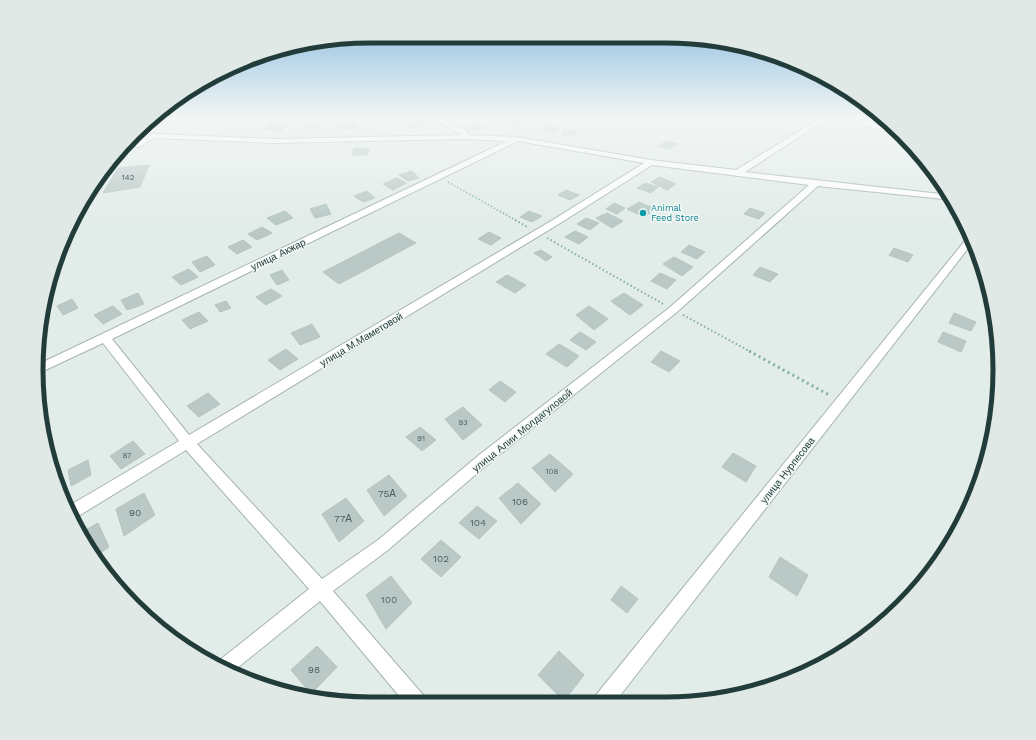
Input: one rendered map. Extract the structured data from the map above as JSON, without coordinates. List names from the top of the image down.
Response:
{
  "streets": {
    "street": [
      "улица Акжар",
      "улица М.Маметовой",
      "улица Алии Молдагуловой",
      "улица Нурпесова"
    ]
  },
  "places": ["Animal Feed Store"],
  "house_numbers": [
    "142",
    "93",
    "91",
    "87",
    "108",
    "75А",
    "106",
    "90",
    "77А",
    "104",
    "102",
    "100",
    "98"
  ]
}
